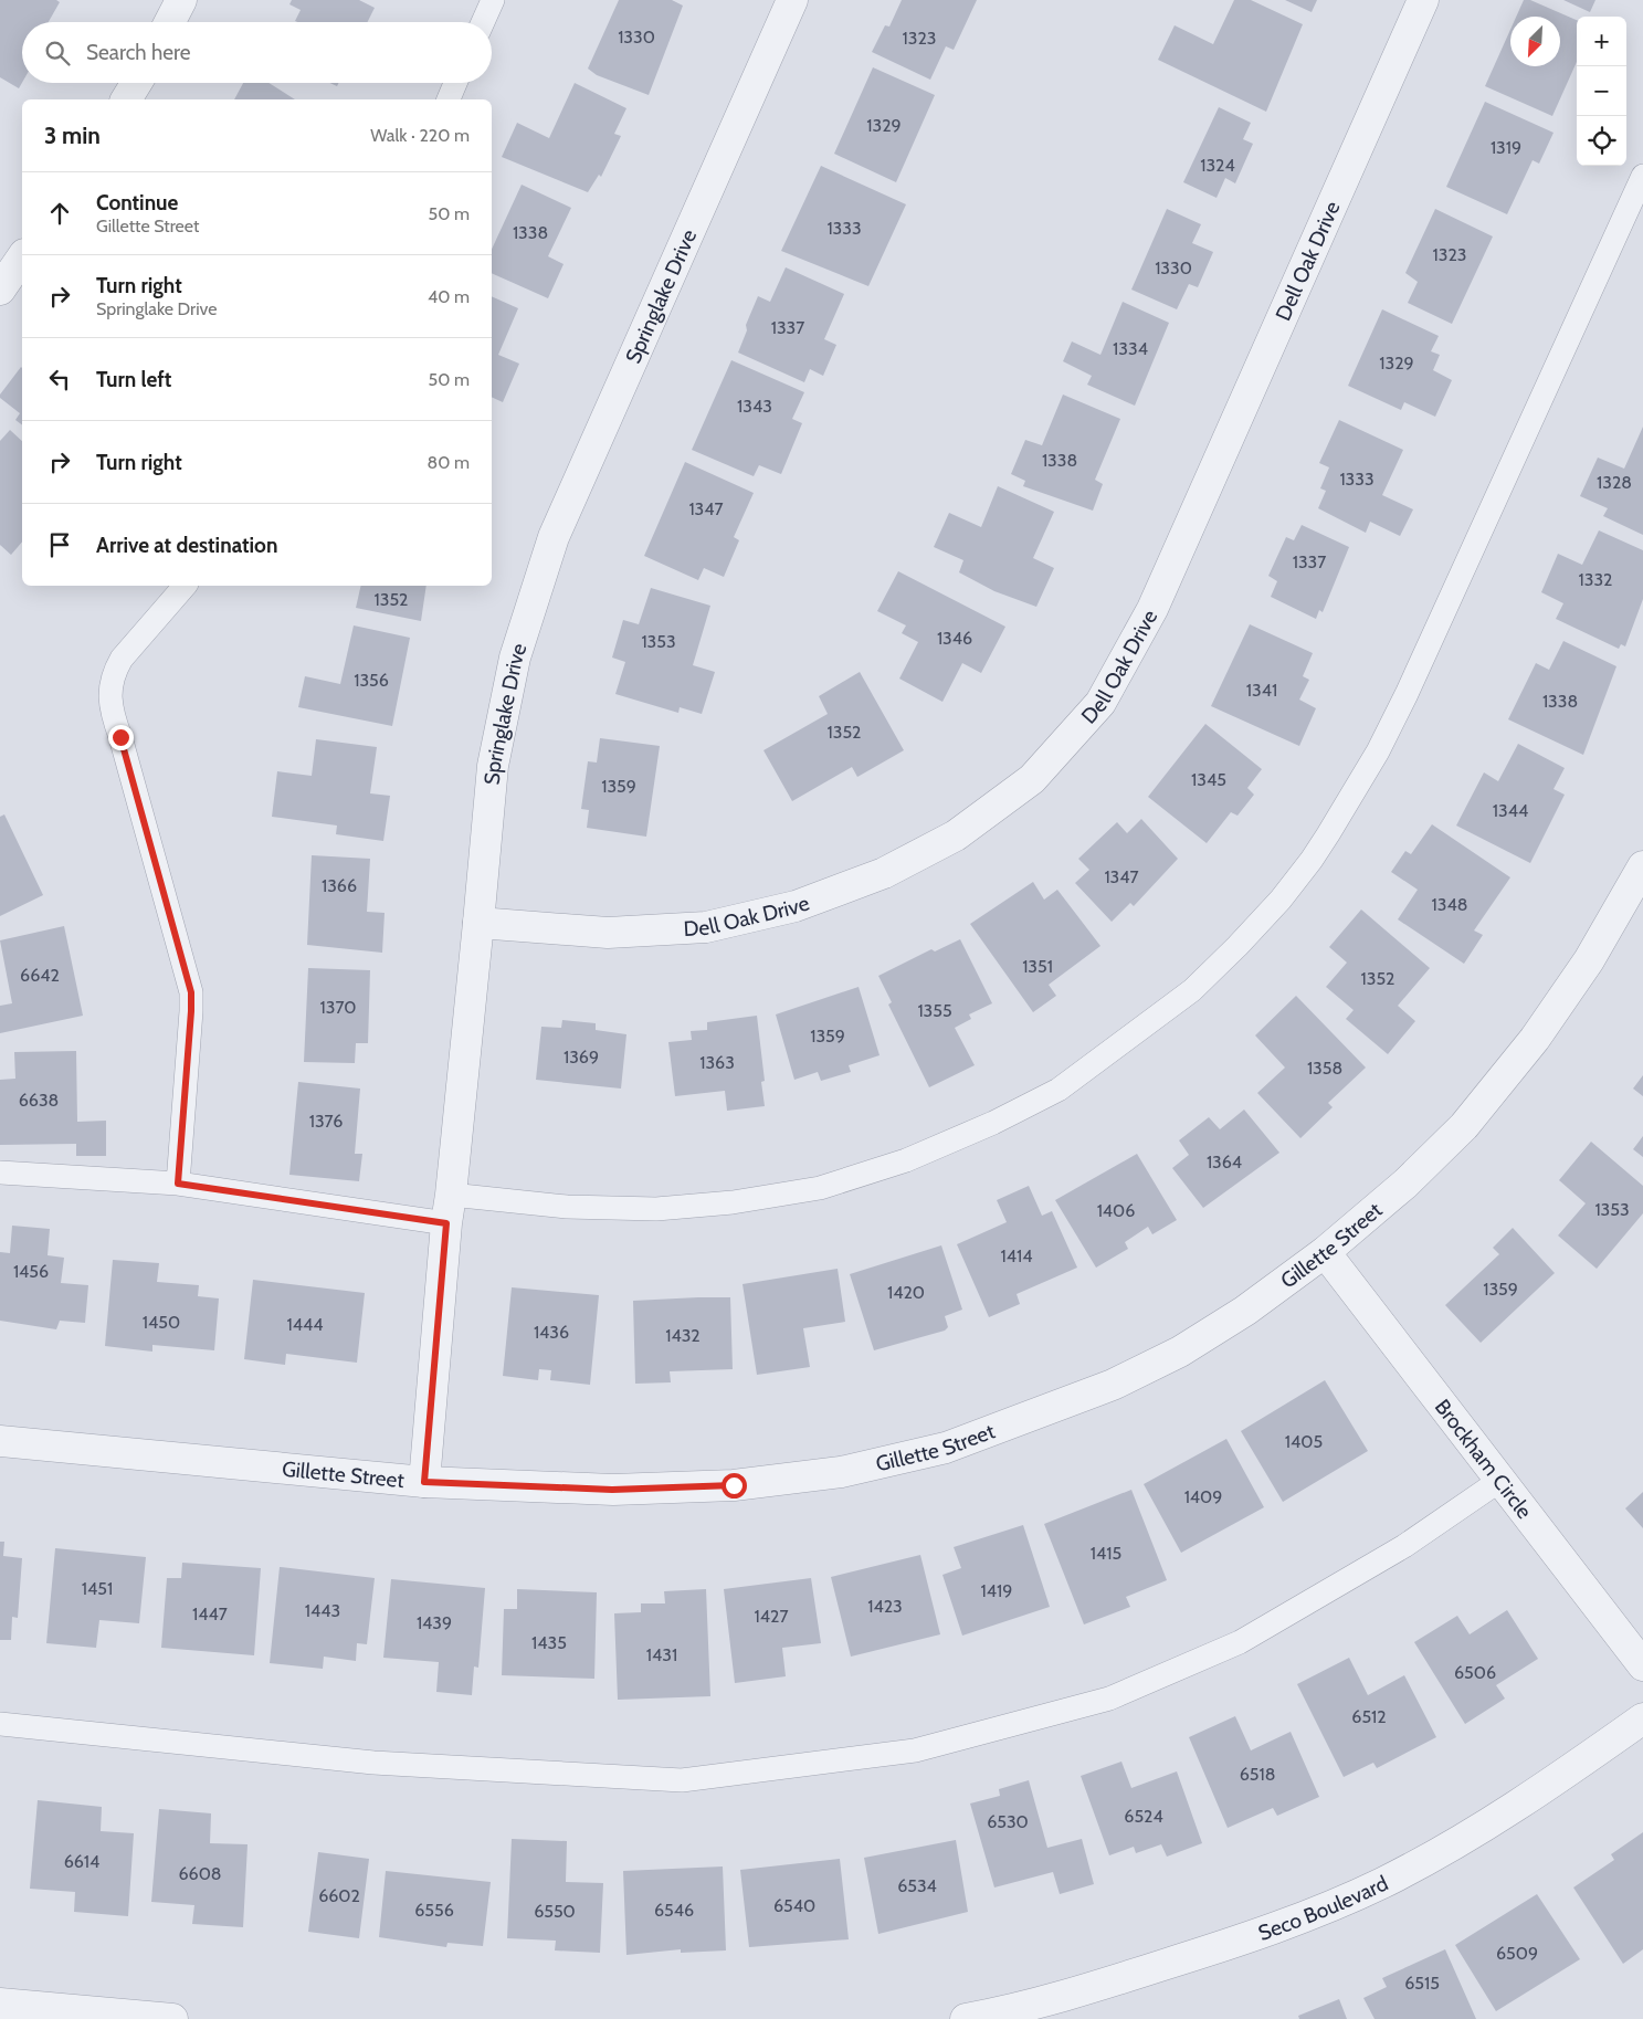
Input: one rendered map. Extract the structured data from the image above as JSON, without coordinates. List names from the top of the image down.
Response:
{
  "streets": {
    "street": [
      "Dell Oak Drive",
      "Springlake Drive",
      "Gillette Street",
      "Brockham Circle",
      "Seco Boulevard"
    ]
  },
  "crossings": [
    ["Dell Oak Drive", "Springlake Drive"],
    ["Springlake Drive", "Gillette Street"],
    ["Gillette Street", "Brockham Circle"]
  ],
  "house_numbers": [
    "1330",
    "1323",
    "1329",
    "1319",
    "1324",
    "1333",
    "1338",
    "1323",
    "1330",
    "1337",
    "1334",
    "1329",
    "1343",
    "1338",
    "1333",
    "1328",
    "1347",
    "1337",
    "1332",
    "1352",
    "1346",
    "1353",
    "1356",
    "1341",
    "1338",
    "1352",
    "1345",
    "1359",
    "1344",
    "1347",
    "1366",
    "1348",
    "1351",
    "6642",
    "1352",
    "1370",
    "1355",
    "1359",
    "1369",
    "1363",
    "1358",
    "6638",
    "1376",
    "1364",
    "1353",
    "1406",
    "1414",
    "1456",
    "1359",
    "1420",
    "1450",
    "1444",
    "1436",
    "1432",
    "1405",
    "1409",
    "1415",
    "1451",
    "1419",
    "1423",
    "1443",
    "1447",
    "1427",
    "1439",
    "1435",
    "1431",
    "6506",
    "6512",
    "6518",
    "6524",
    "6530",
    "6614",
    "6608",
    "6534",
    "6602",
    "6540",
    "6556",
    "6546",
    "6550",
    "6509",
    "6515"
  ],
  "north": "bottom left",
  "page": {
    "map_buttons": ["+", "−"],
    "search": "Search here",
    "heading": ["3 min", "Walk · 220 m"],
    "list": [
      ["Continue", "Gillette Street", "50 m"],
      ["Turn right", "Springlake Drive", "40 m"],
      ["Turn left", "50 m"],
      ["Turn right", "80 m"],
      "Arrive at destination"
    ]
  }
}
